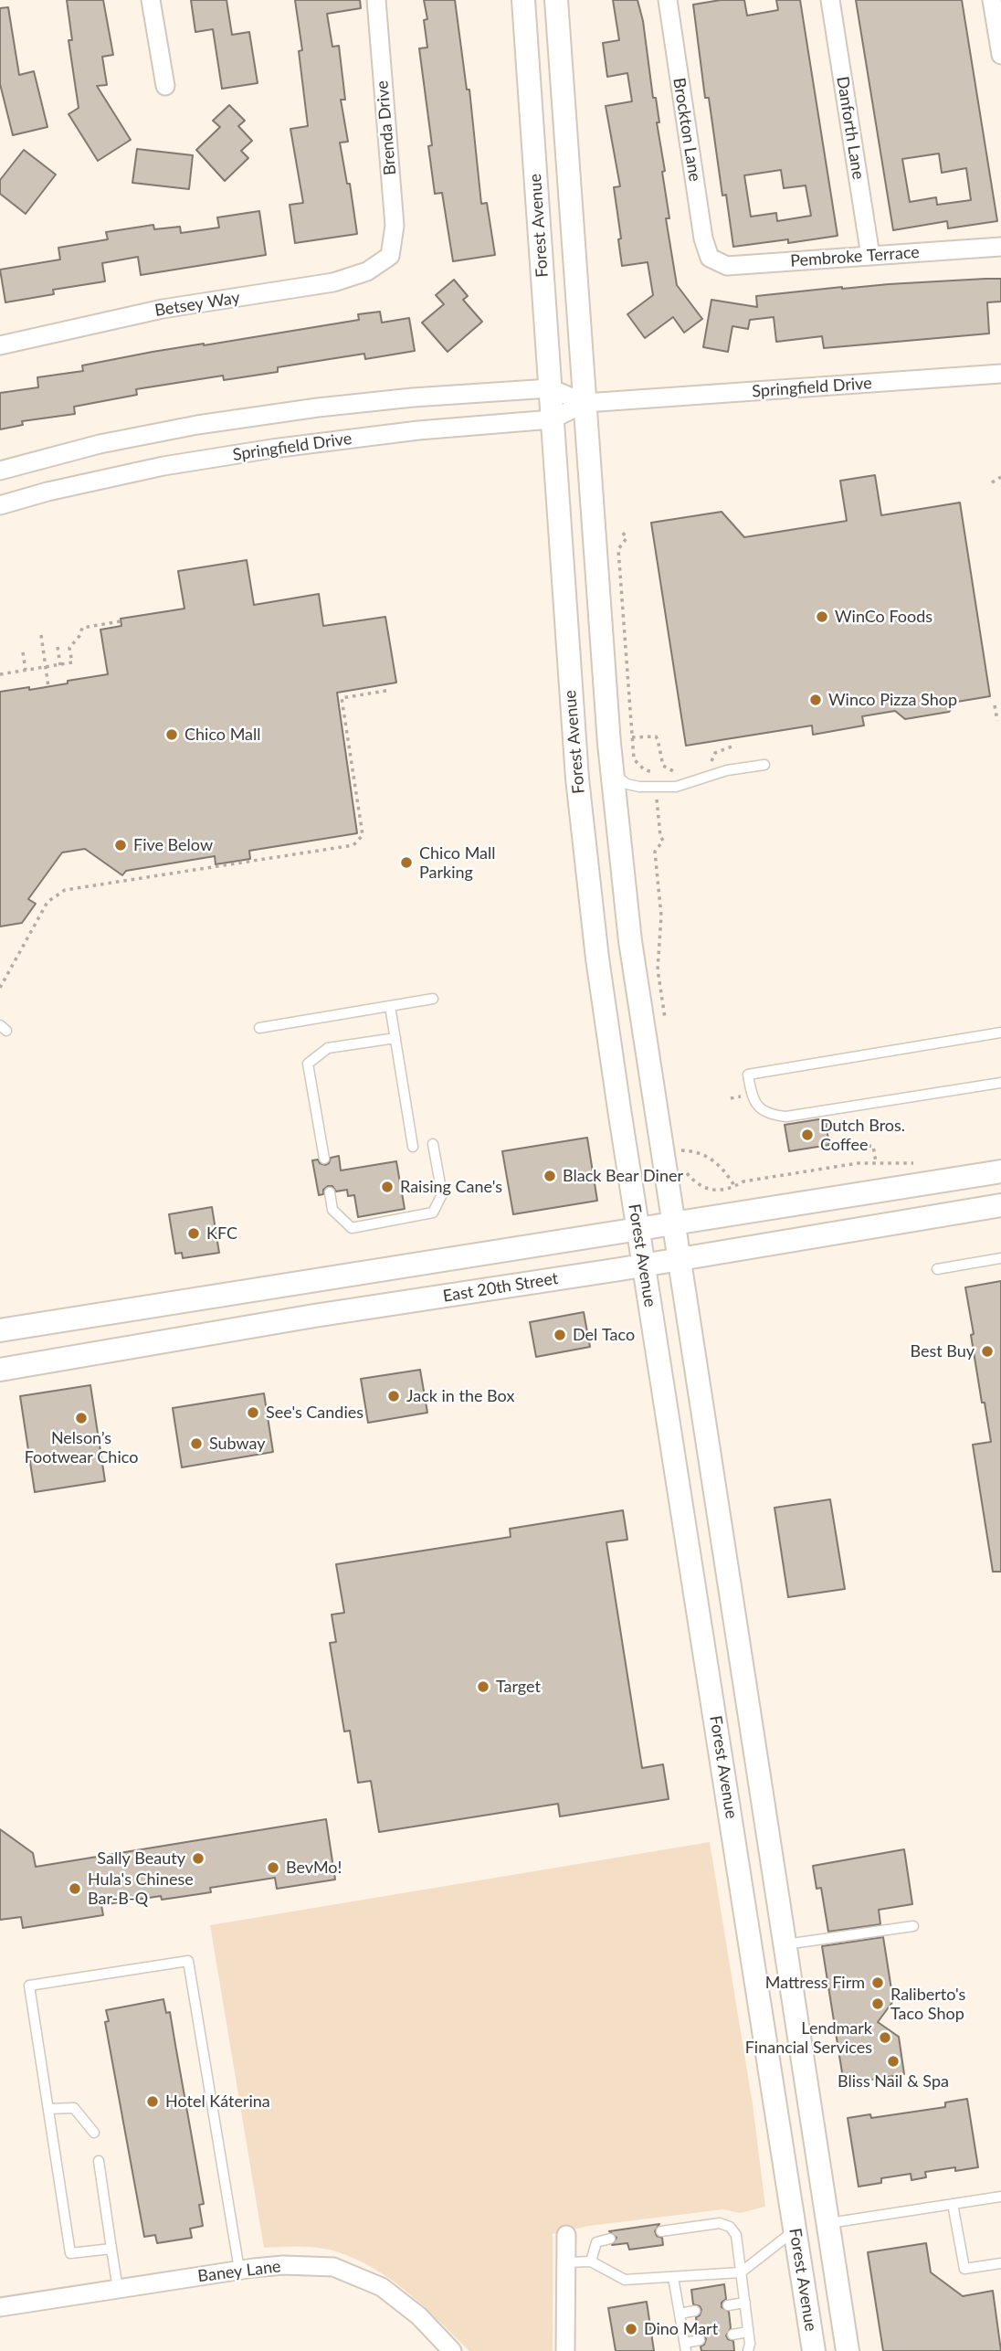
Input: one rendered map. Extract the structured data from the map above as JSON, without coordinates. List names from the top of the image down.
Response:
{
  "streets": {
    "street": [
      "Brenda Drive",
      "Danforth Lane",
      "Brockton Lane",
      "Forest Avenue",
      "Pembroke Terrace",
      "Betsey Way",
      "Springfield Drive",
      "East 20th Street",
      "Baney Lane"
    ]
  },
  "crossings": [
    ["Brenda Drive", "Betsey Way"],
    ["Danforth Lane", "Pembroke Terrace"],
    ["Brockton Lane", "Pembroke Terrace"],
    ["Forest Avenue", "Springfield Drive"],
    ["Forest Avenue", "East 20th Street"]
  ],
  "places": [
    "WinCo Foods",
    "Winco Pizza Shop",
    "Chico Mall",
    "Five Below",
    "Chico Mall Parking",
    "Dutch Bros. Coffee",
    "Black Bear Diner",
    "Raising Cane's",
    "KFC",
    "Del Taco",
    "Best Buy",
    "Jack in the Box",
    "See's Candies",
    "Nelson’s Footwear Chico",
    "Subway",
    "Target",
    "Sally Beauty",
    "BevMo!",
    "Hula's Chinese Bar-B-Q",
    "Mattress Firm",
    "Raliberto's Taco Shop",
    "Lendmark Financial Services",
    "Bliss Nail & Spa",
    "Hotel Káterina",
    "Dino Mart"
  ]
}
